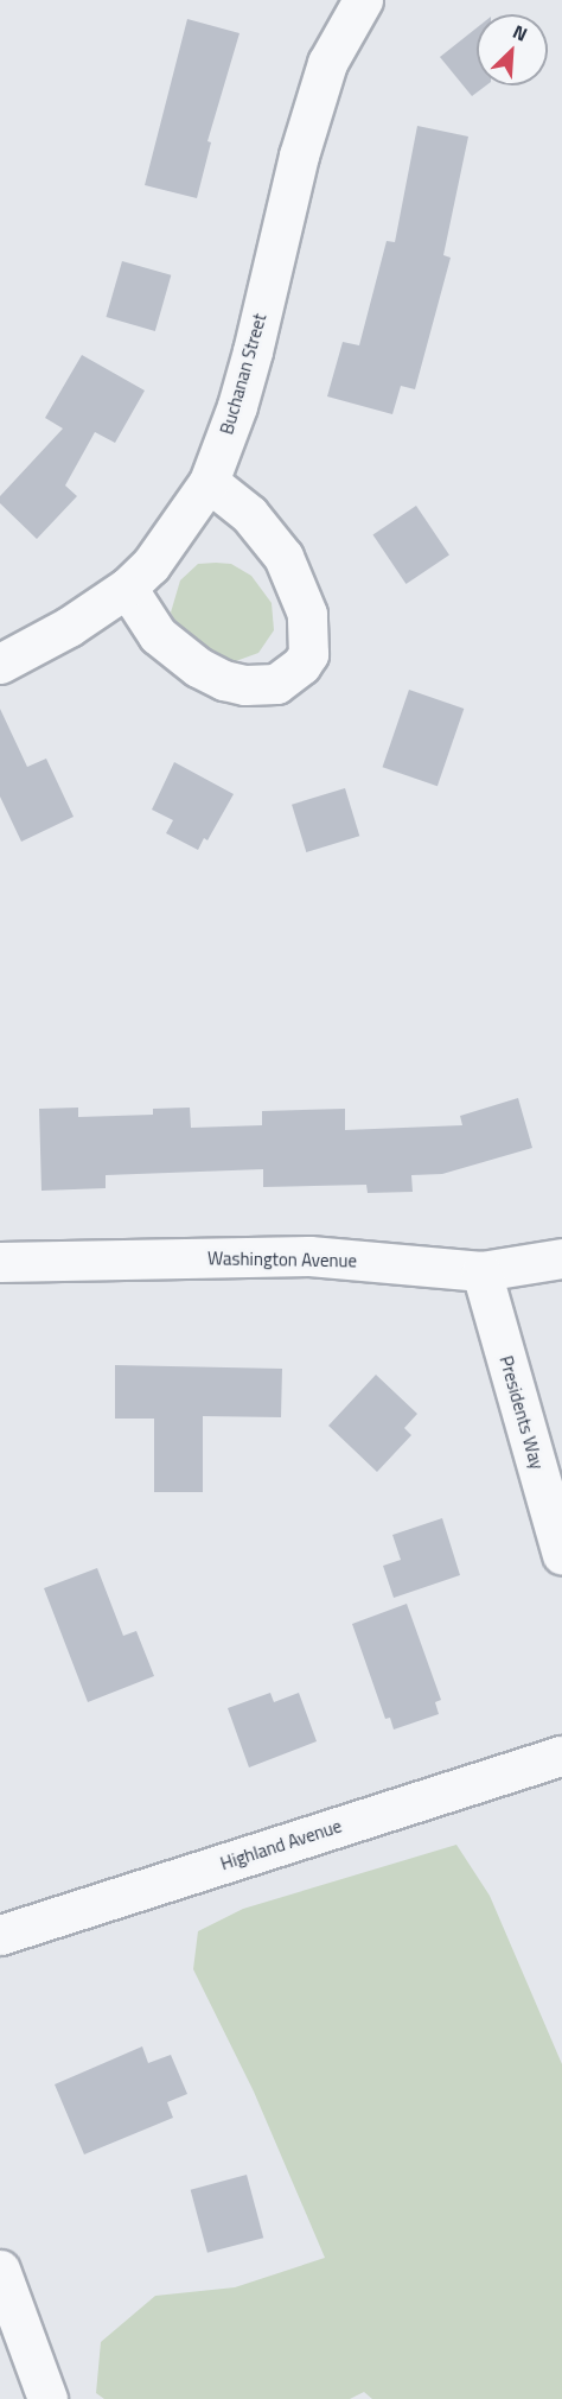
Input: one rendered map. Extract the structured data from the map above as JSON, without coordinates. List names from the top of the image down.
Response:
{
  "streets": {
    "street": [
      "Buchanan Street",
      "Washington Avenue",
      "Presidents Way",
      "Highland Avenue"
    ]
  },
  "crossings": [
    ["Washington Avenue", "Presidents Way"]
  ],
  "north": "top right"
}
